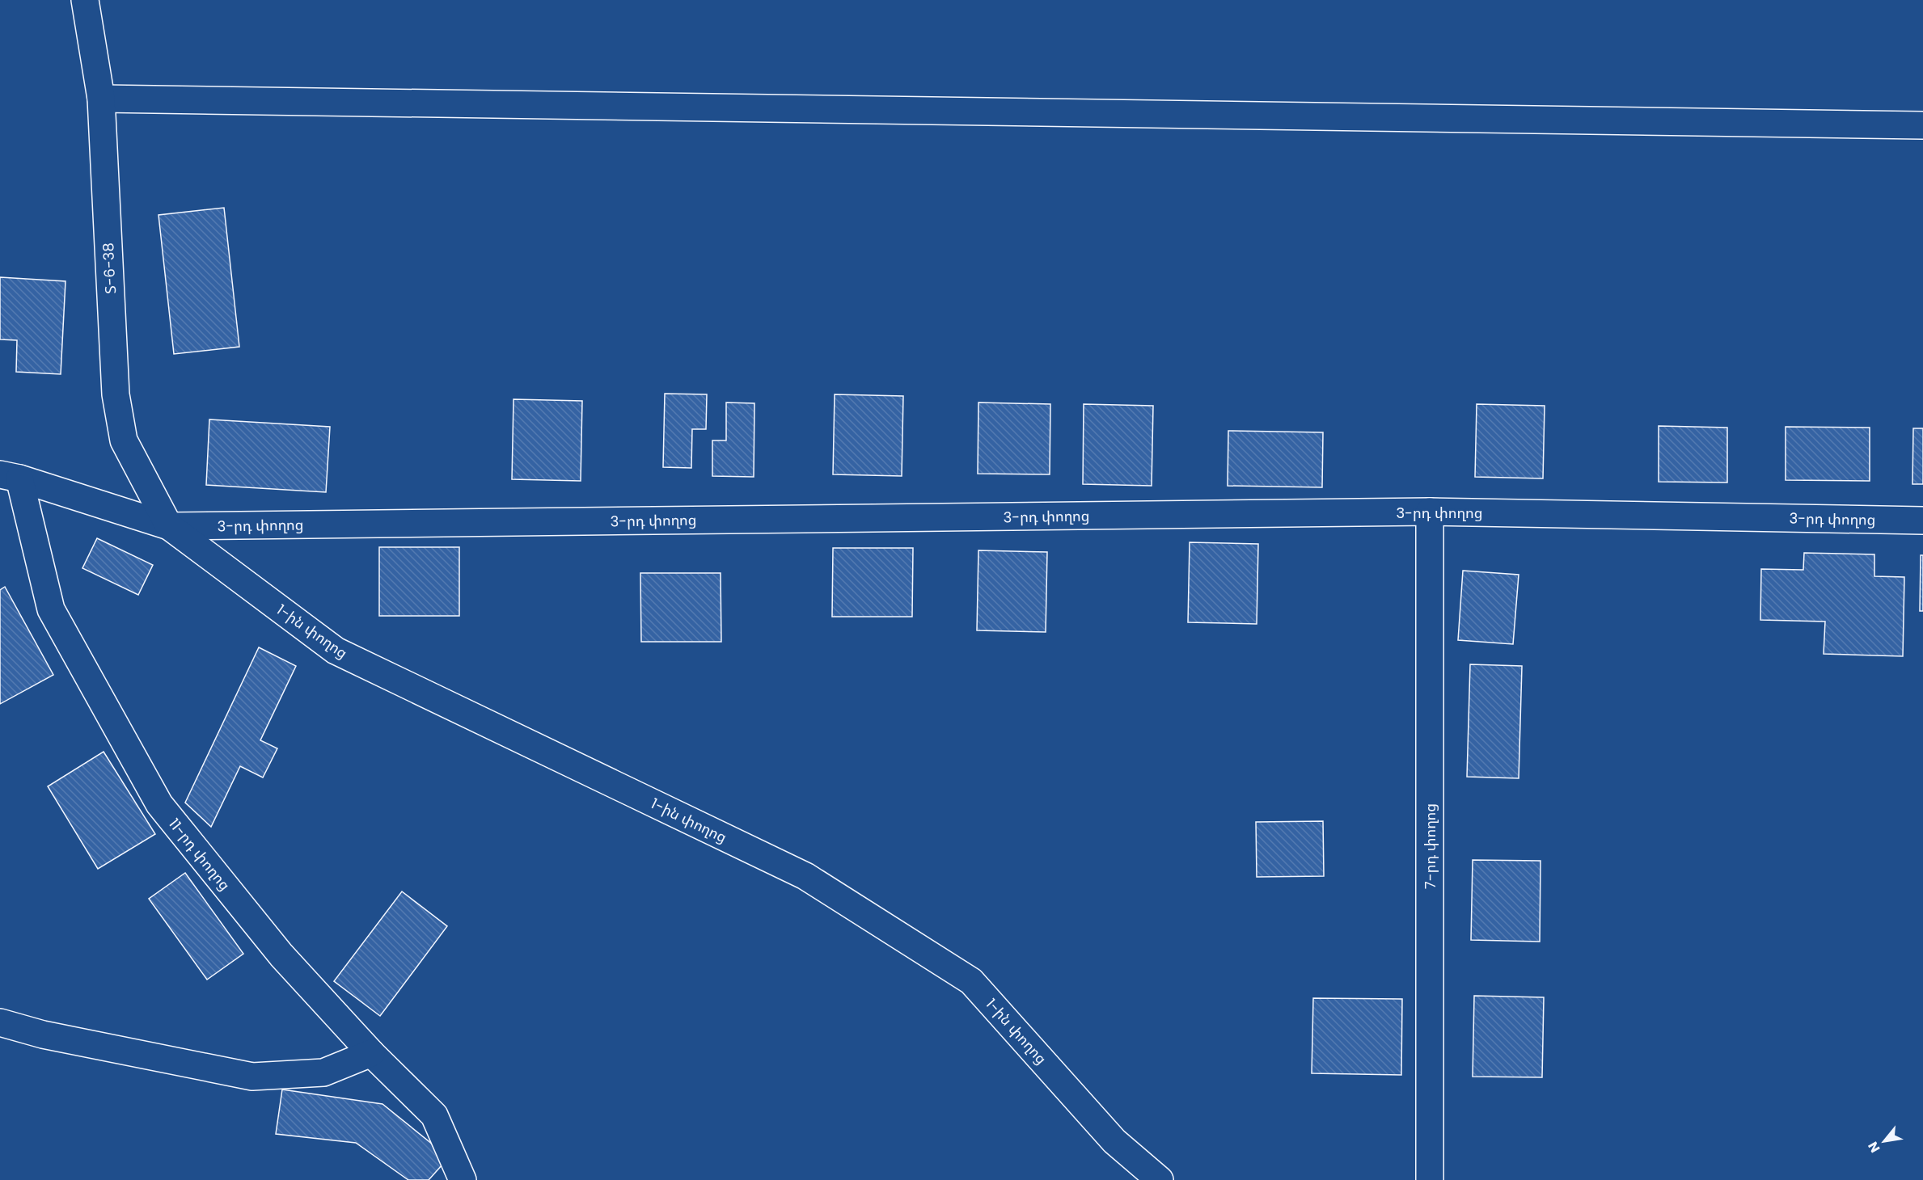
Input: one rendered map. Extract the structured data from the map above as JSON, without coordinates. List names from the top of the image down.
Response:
{
  "streets": {
    "street": [
      "Տ-6-38",
      "3-րդ փողոց",
      "1-ին փողոց",
      "7-րդ փողոց",
      "11-րդ փողոց"
    ]
  },
  "crossings": [
    ["Տ-6-38", "3-րդ փողոց"],
    ["Տ-6-38", "1-ին փողոց"],
    ["3-րդ փողոց", "1-ին փողոց"],
    ["3-րդ փողոց", "7-րդ փողոց"]
  ],
  "north": "bottom left"
}
